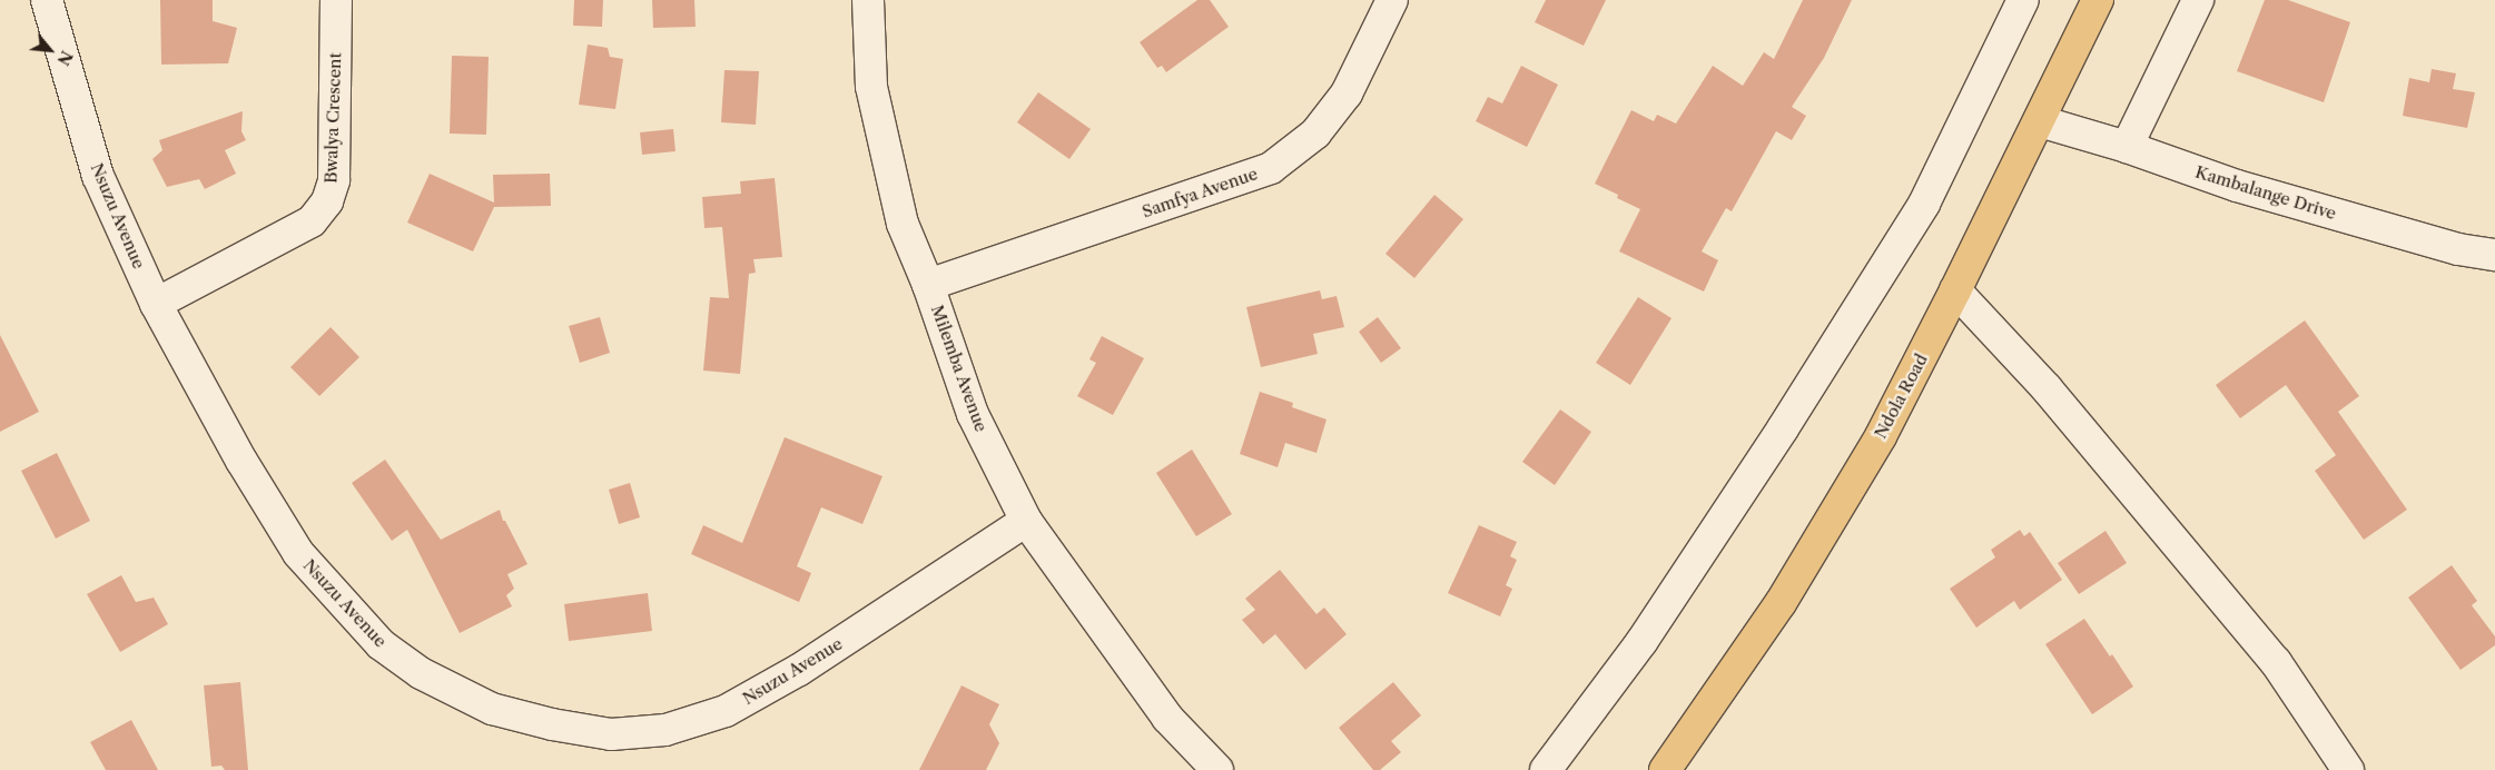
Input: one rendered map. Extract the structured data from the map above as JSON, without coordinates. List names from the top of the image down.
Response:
{
  "streets": {
    "main road": ["Ndola Road"],
    "street": [
      "Bwalya Crescent",
      "Samfya Avenue",
      "Kambalange Drive",
      "Nsuzu Avenue",
      "Milemba Avenue"
    ]
  },
  "crossings": [
    ["Bwalya Crescent", "Nsuzu Avenue"],
    ["Samfya Avenue", "Milemba Avenue"],
    ["Kambalange Drive", "Ndola Road"],
    ["Nsuzu Avenue", "Milemba Avenue"]
  ],
  "north": "bottom right"
}
